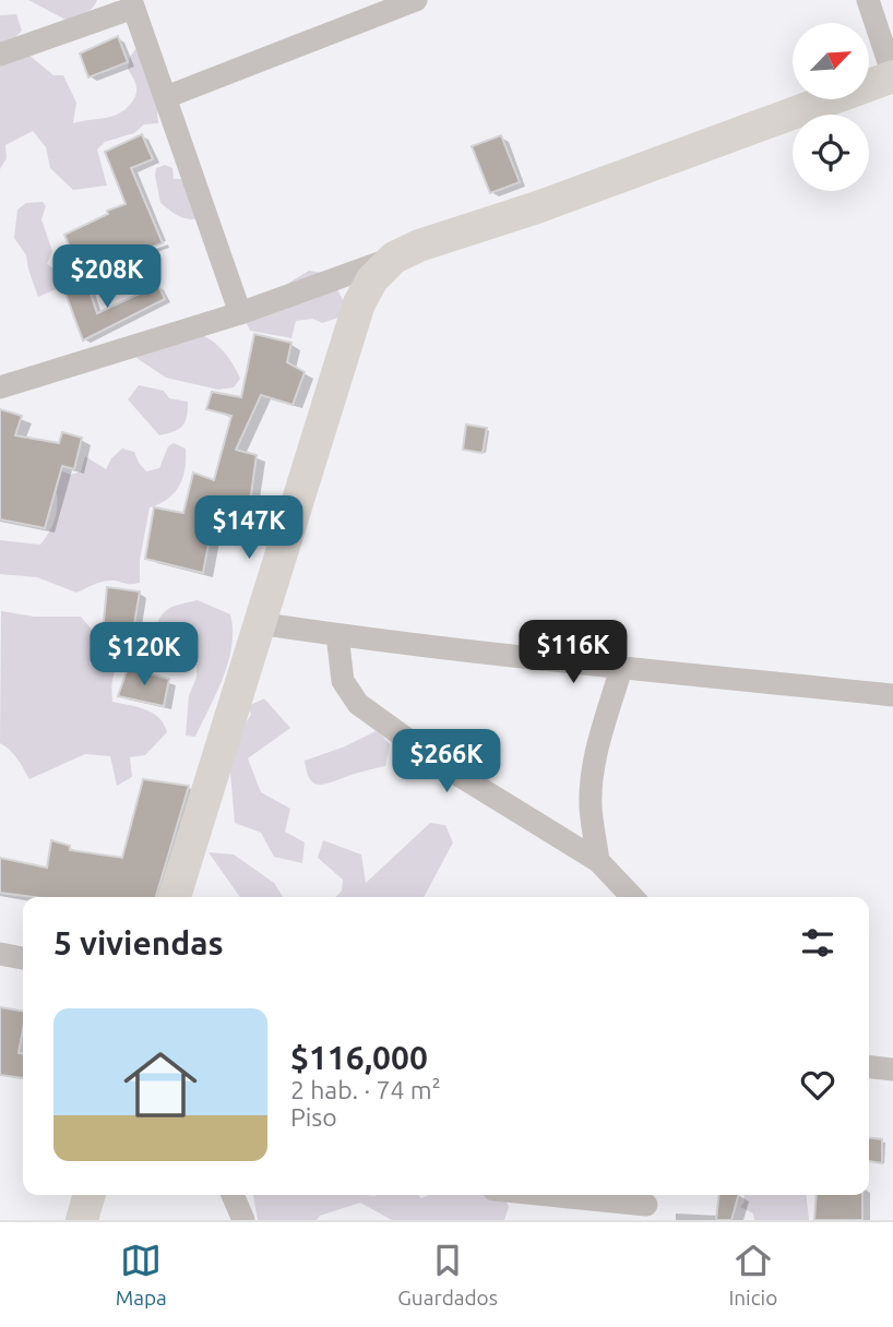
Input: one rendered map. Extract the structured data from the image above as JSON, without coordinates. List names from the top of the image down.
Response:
{
  "north": "top right",
  "page": {
    "price": [
      "$208K",
      "$147K",
      "$116K",
      "$120K",
      "$266K"
    ],
    "heading": "5 viviendas",
    "list": [
      {
        "name": "$116,000",
        "note": "2 hab. · 74 m² · Piso"
      }
    ],
    "tabs": ["Mapa", "Guardados", "Inicio"]
  }
}
